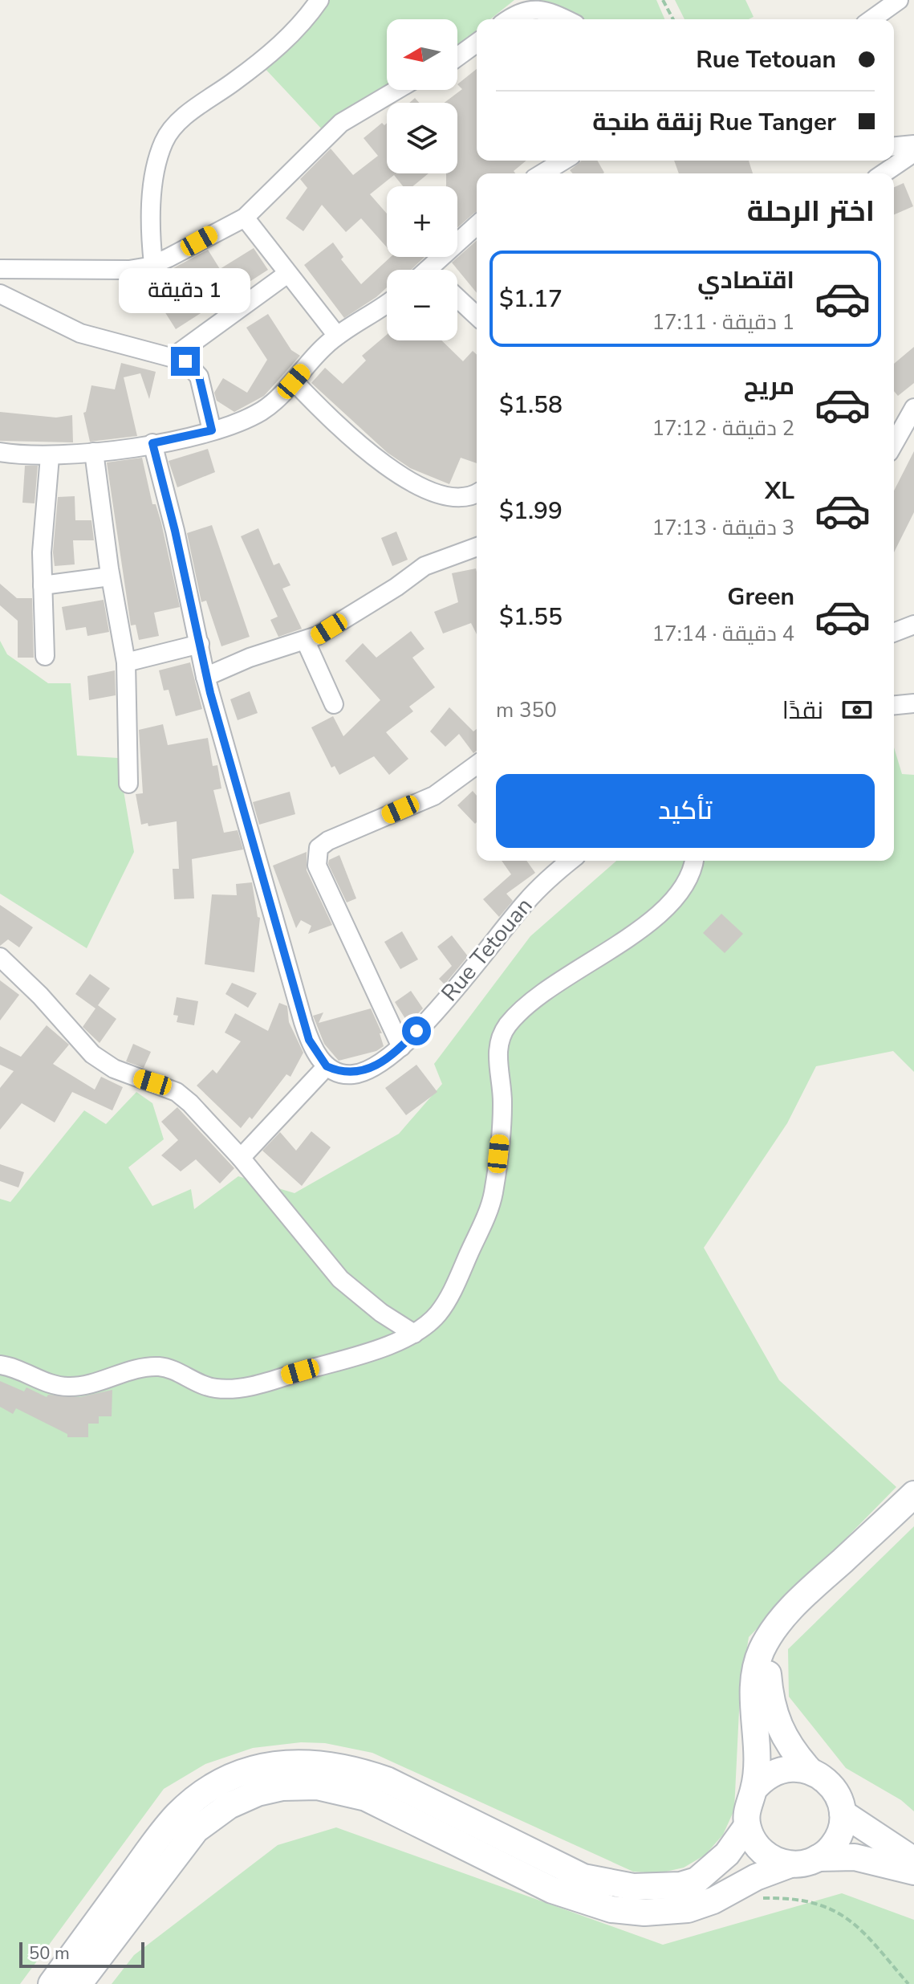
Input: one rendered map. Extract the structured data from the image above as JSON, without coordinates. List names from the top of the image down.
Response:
{
  "streets": {
    "street": ["Rue Tetouan"]
  },
  "scale_bar": "50 m",
  "north": "left",
  "page": {
    "map_buttons": ["+", "−"],
    "banner": ["Rue Tetouan", "Rue Tanger زنقة طنجة"],
    "heading": "اختر الرحلة",
    "list": [
      {
        "name": "اقتصادي",
        "note": "1 دقيقة · 17:11",
        "value": "$1.17"
      },
      {
        "name": "مريح",
        "note": "2 دقيقة · 17:12",
        "value": "$1.58"
      },
      {
        "name": "XL",
        "note": "3 دقيقة · 17:13",
        "value": "$1.99"
      },
      {
        "name": "Green",
        "note": "4 دقيقة · 17:14",
        "value": "$1.55"
      }
    ],
    "bubble": "1 دقيقة",
    "pay": ["نقدًا", "350 m"],
    "buttons": "تأكيد",
    "scale": "50 m"
  }
}
